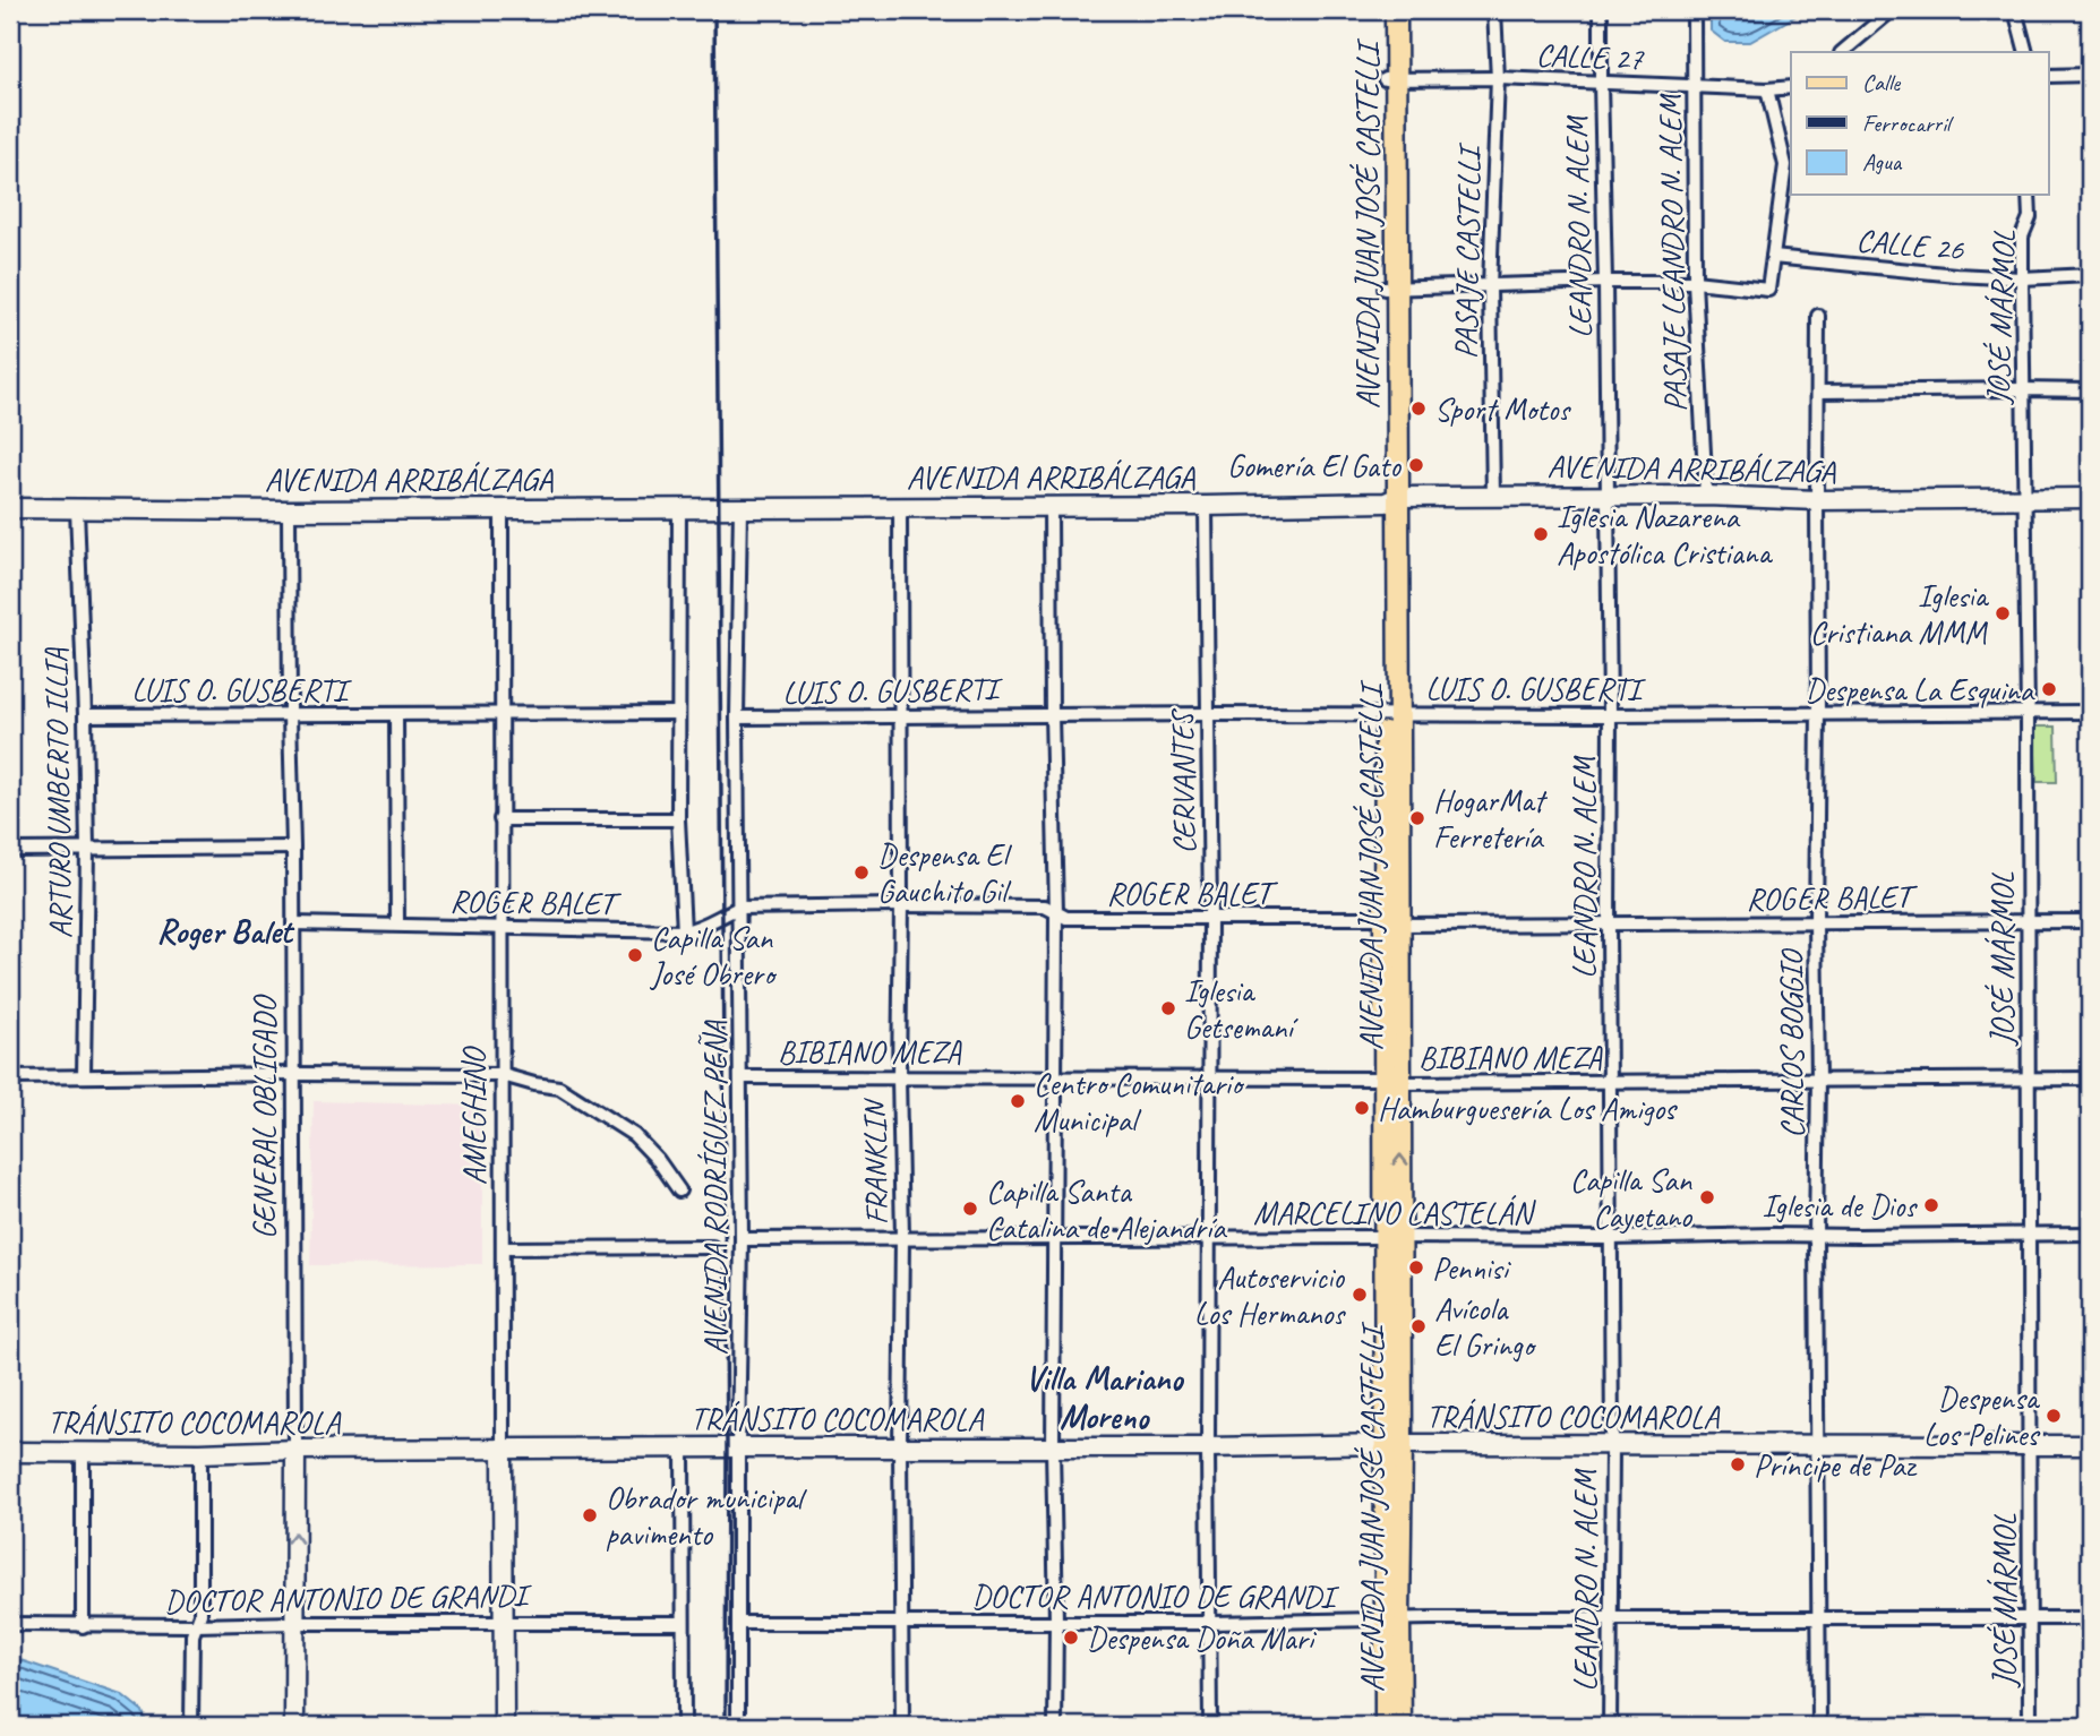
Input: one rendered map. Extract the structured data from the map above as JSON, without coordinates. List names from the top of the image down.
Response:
{
  "streets": {
    "main road": ["AVENIDA JUAN JOSÉ CASTELLI"],
    "street": [
      "CALLE 27",
      "LEANDRO N. ALEM",
      "CALLE 26",
      "PASAJE CASTELLI",
      "PASAJE LEANDRO N. ALEM",
      "JOSÉ MÁRMOL",
      "AVENIDA ARRIBÁLZAGA",
      "LUIS O. GUSBERTI",
      "CERVANTES",
      "ARTURO UMBERTO ILLIA",
      "ROGER BALET",
      "CARLOS BOGGIO",
      "BIBIANO MEZA",
      "AMEGHINO",
      "GENERAL OBLIGADO",
      "FRANKLIN",
      "AVENIDA RODRÍGUEZ PEÑA",
      "MARCELINO CASTELÁN",
      "TRÁNSITO COCOMAROLA",
      "DOCTOR ANTONIO DE GRANDI"
    ]
  },
  "crossings": [
    ["CALLE 27", "AVENIDA JUAN JOSÉ CASTELLI"],
    ["CALLE 27", "LEANDRO N. ALEM"],
    ["CALLE 27", "PASAJE CASTELLI"],
    ["CALLE 27", "PASAJE LEANDRO N. ALEM"],
    ["AVENIDA JUAN JOSÉ CASTELLI", "AVENIDA ARRIBÁLZAGA"],
    ["AVENIDA JUAN JOSÉ CASTELLI", "LUIS O. GUSBERTI"],
    ["AVENIDA JUAN JOSÉ CASTELLI", "ROGER BALET"],
    ["AVENIDA JUAN JOSÉ CASTELLI", "BIBIANO MEZA"],
    ["AVENIDA JUAN JOSÉ CASTELLI", "MARCELINO CASTELÁN"],
    ["AVENIDA JUAN JOSÉ CASTELLI", "TRÁNSITO COCOMAROLA"],
    ["AVENIDA JUAN JOSÉ CASTELLI", "DOCTOR ANTONIO DE GRANDI"],
    ["LEANDRO N. ALEM", "AVENIDA ARRIBÁLZAGA"],
    ["LEANDRO N. ALEM", "LUIS O. GUSBERTI"],
    ["LEANDRO N. ALEM", "ROGER BALET"],
    ["LEANDRO N. ALEM", "BIBIANO MEZA"],
    ["LEANDRO N. ALEM", "MARCELINO CASTELÁN"],
    ["LEANDRO N. ALEM", "TRÁNSITO COCOMAROLA"],
    ["LEANDRO N. ALEM", "DOCTOR ANTONIO DE GRANDI"],
    ["CALLE 26", "JOSÉ MÁRMOL"],
    ["PASAJE CASTELLI", "AVENIDA ARRIBÁLZAGA"],
    ["PASAJE LEANDRO N. ALEM", "AVENIDA ARRIBÁLZAGA"],
    ["JOSÉ MÁRMOL", "AVENIDA ARRIBÁLZAGA"],
    ["JOSÉ MÁRMOL", "LUIS O. GUSBERTI"],
    ["JOSÉ MÁRMOL", "ROGER BALET"],
    ["JOSÉ MÁRMOL", "BIBIANO MEZA"],
    ["JOSÉ MÁRMOL", "MARCELINO CASTELÁN"],
    ["JOSÉ MÁRMOL", "TRÁNSITO COCOMAROLA"],
    ["JOSÉ MÁRMOL", "DOCTOR ANTONIO DE GRANDI"],
    ["AVENIDA ARRIBÁLZAGA", "CERVANTES"],
    ["AVENIDA ARRIBÁLZAGA", "ARTURO UMBERTO ILLIA"],
    ["AVENIDA ARRIBÁLZAGA", "CARLOS BOGGIO"],
    ["AVENIDA ARRIBÁLZAGA", "AMEGHINO"],
    ["AVENIDA ARRIBÁLZAGA", "GENERAL OBLIGADO"],
    ["AVENIDA ARRIBÁLZAGA", "FRANKLIN"],
    ["AVENIDA ARRIBÁLZAGA", "AVENIDA RODRÍGUEZ PEÑA"],
    ["LUIS O. GUSBERTI", "CERVANTES"],
    ["LUIS O. GUSBERTI", "ARTURO UMBERTO ILLIA"],
    ["LUIS O. GUSBERTI", "CARLOS BOGGIO"],
    ["LUIS O. GUSBERTI", "AMEGHINO"],
    ["LUIS O. GUSBERTI", "GENERAL OBLIGADO"],
    ["LUIS O. GUSBERTI", "FRANKLIN"],
    ["LUIS O. GUSBERTI", "AVENIDA RODRÍGUEZ PEÑA"],
    ["CERVANTES", "ROGER BALET"],
    ["CERVANTES", "BIBIANO MEZA"],
    ["CERVANTES", "MARCELINO CASTELÁN"],
    ["CERVANTES", "TRÁNSITO COCOMAROLA"],
    ["CERVANTES", "DOCTOR ANTONIO DE GRANDI"],
    ["ROGER BALET", "CARLOS BOGGIO"],
    ["ROGER BALET", "AMEGHINO"],
    ["ROGER BALET", "GENERAL OBLIGADO"],
    ["ROGER BALET", "FRANKLIN"],
    ["ROGER BALET", "AVENIDA RODRÍGUEZ PEÑA"],
    ["CARLOS BOGGIO", "BIBIANO MEZA"],
    ["CARLOS BOGGIO", "MARCELINO CASTELÁN"],
    ["CARLOS BOGGIO", "TRÁNSITO COCOMAROLA"],
    ["CARLOS BOGGIO", "DOCTOR ANTONIO DE GRANDI"],
    ["BIBIANO MEZA", "FRANKLIN"],
    ["BIBIANO MEZA", "AVENIDA RODRÍGUEZ PEÑA"],
    ["AMEGHINO", "TRÁNSITO COCOMAROLA"],
    ["AMEGHINO", "DOCTOR ANTONIO DE GRANDI"],
    ["GENERAL OBLIGADO", "TRÁNSITO COCOMAROLA"],
    ["GENERAL OBLIGADO", "DOCTOR ANTONIO DE GRANDI"],
    ["FRANKLIN", "MARCELINO CASTELÁN"],
    ["FRANKLIN", "TRÁNSITO COCOMAROLA"],
    ["FRANKLIN", "DOCTOR ANTONIO DE GRANDI"],
    ["AVENIDA RODRÍGUEZ PEÑA", "MARCELINO CASTELÁN"],
    ["AVENIDA RODRÍGUEZ PEÑA", "TRÁNSITO COCOMAROLA"],
    ["AVENIDA RODRÍGUEZ PEÑA", "DOCTOR ANTONIO DE GRANDI"]
  ],
  "districts": ["Roger Balet", "Villa Mariano Moreno"],
  "places": [
    "Sport Motos",
    "Gomería El Gato",
    "Iglesia Nazarena Apostólica Cristiana",
    "Iglesia Cristiana MMM",
    "Despensa La Esquina",
    "HogarMat Ferretería",
    "Despensa El Gauchito Gil",
    "Capilla San José Obrero",
    "Iglesia Getsemaní",
    "Centro Comunitario Municipal",
    "Hamburguesería Los Amigos",
    "Capilla San Cayetano",
    "Iglesia de Dios",
    "Capilla Santa Catalina de Alejandría",
    "Pennisi",
    "Autoservicio Los Hermanos",
    "Avícola El Gringo",
    "Despensa Los Pelines",
    "Príncipe de Paz",
    "Obrador municipal pavimento",
    "Despensa Doña Mari"
  ],
  "legend": ["Calle", "Ferrocarril", "Agua"]
}
